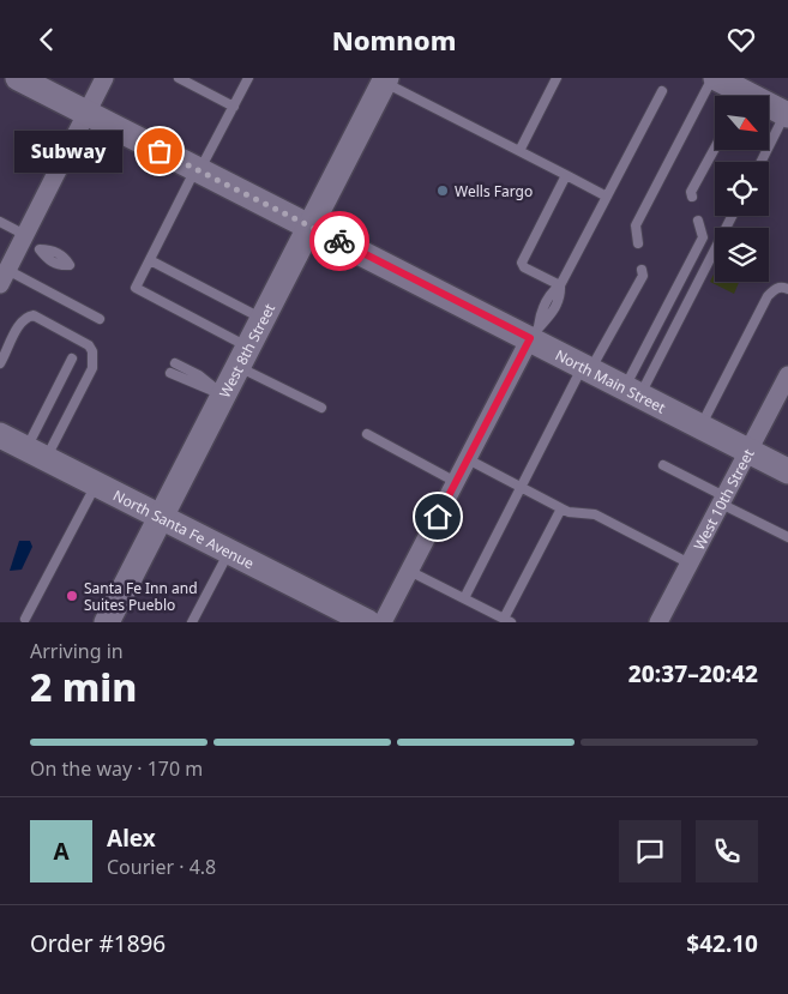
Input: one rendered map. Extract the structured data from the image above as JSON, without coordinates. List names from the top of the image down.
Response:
{
  "streets": {
    "street": [
      "West 8th Street",
      "North Main Street",
      "West 10th Street",
      "North Santa Fe Avenue"
    ]
  },
  "crossings": [
    ["West 8th Street", "North Main Street"],
    ["West 8th Street", "North Santa Fe Avenue"],
    ["North Main Street", "West 10th Street"]
  ],
  "places": ["Subway", "Wells Fargo", "Santa Fe Inn and Suites Pueblo"],
  "north": "bottom right",
  "page": {
    "header": "Nomnom",
    "bubble": "Subway",
    "heading": ["2 min", "Arriving in", "20:37–20:42"],
    "panel": [
      "Alex",
      "Courier · 4.8",
      "Order #1896",
      "$42.10"
    ],
    "bar": "On the way · 170 m",
    "round": "A"
  }
}
